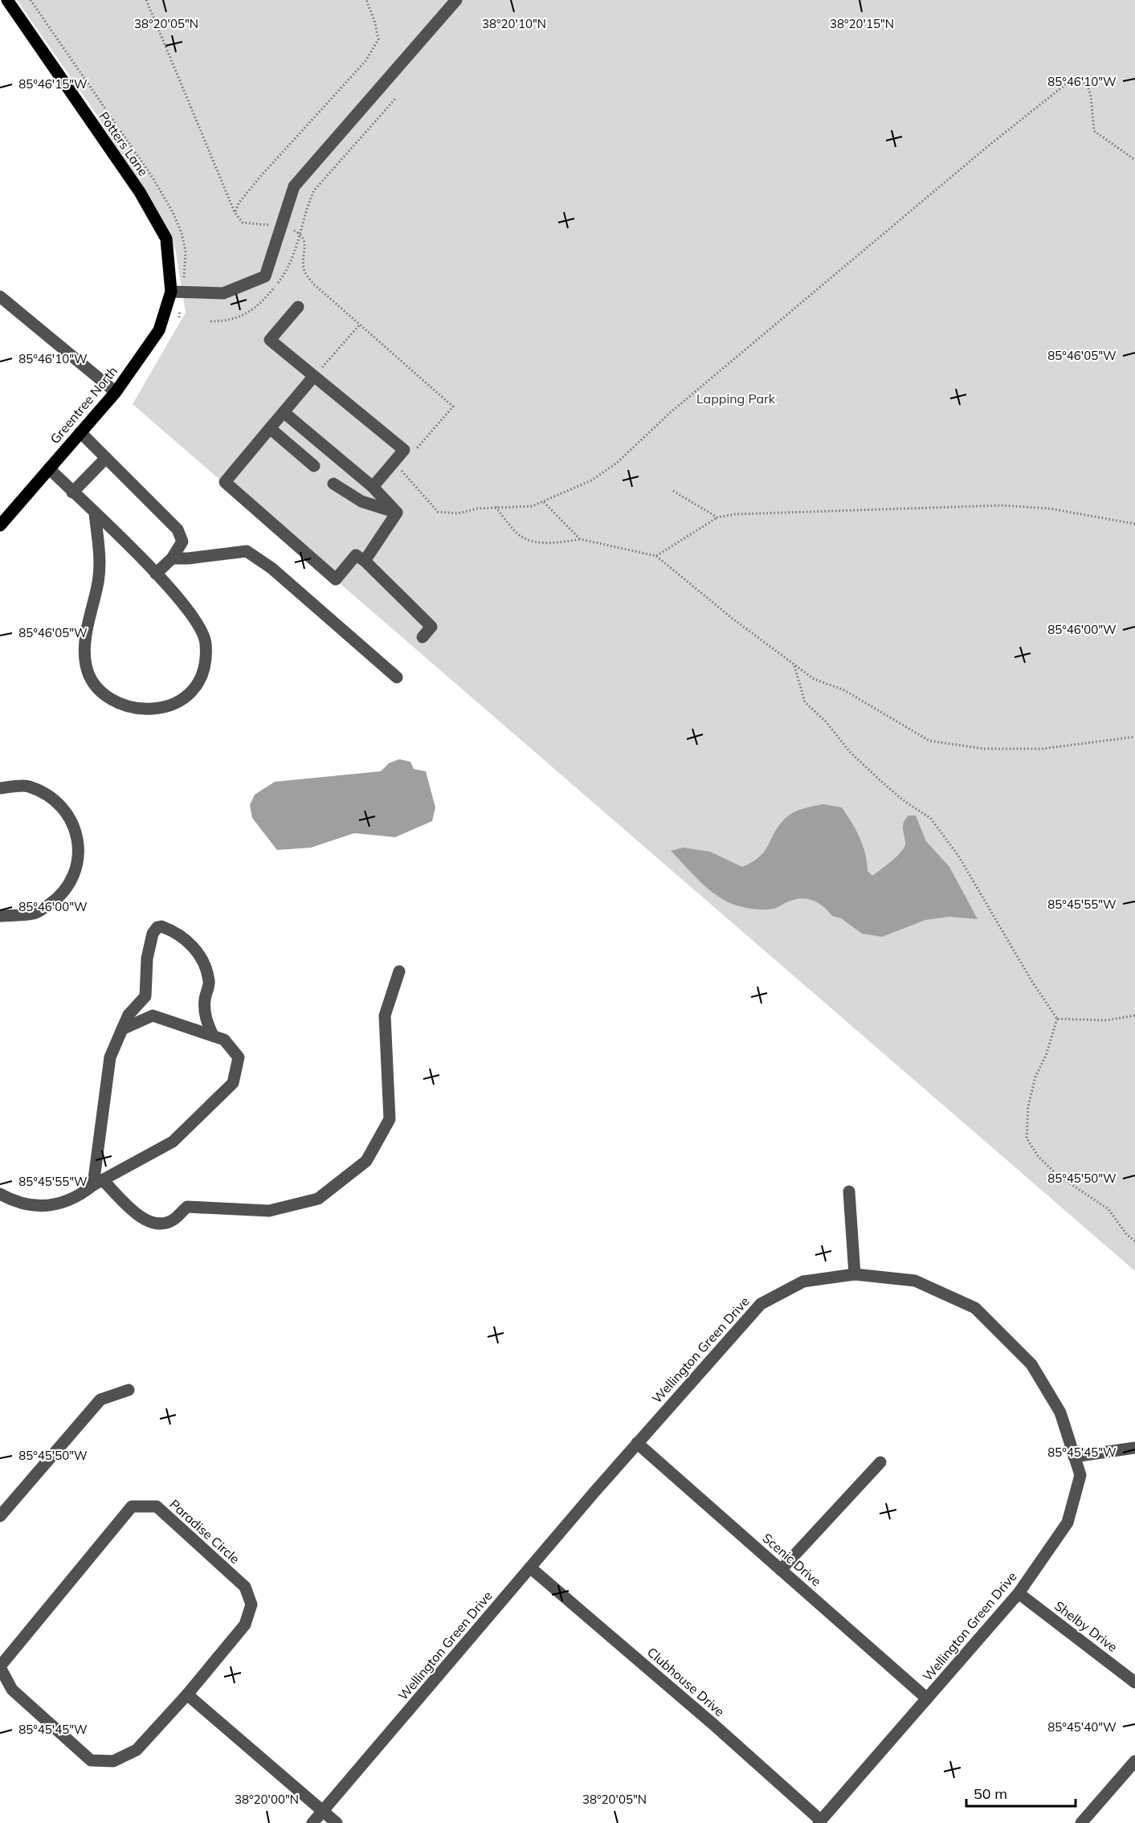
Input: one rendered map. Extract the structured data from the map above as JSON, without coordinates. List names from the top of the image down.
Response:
{
  "streets": {
    "main road": ["Potters Lane", "Greentree North"],
    "street": [
      "Wellington Green Drive",
      "Paradise Circle",
      "Scenic Drive",
      "Shelby Drive",
      "Clubhouse Drive"
    ]
  },
  "crossings": [
    ["Potters Lane", "Greentree North"],
    ["Wellington Green Drive", "Scenic Drive"],
    ["Wellington Green Drive", "Shelby Drive"],
    ["Wellington Green Drive", "Clubhouse Drive"]
  ],
  "parks": ["Lapping Park"],
  "scale_bar": "50 m",
  "coordinates": [
    "38°20'05\"N",
    "38°20'10\"N",
    "38°20'15\"N",
    "85°46'10\"W",
    "85°46'15\"W",
    "85°46'05\"W",
    "85°46'00\"W",
    "85°45'55\"W",
    "85°45'50\"W",
    "85°45'45\"W",
    "85°45'40\"W",
    "38°20'00\"N"
  ]
}
